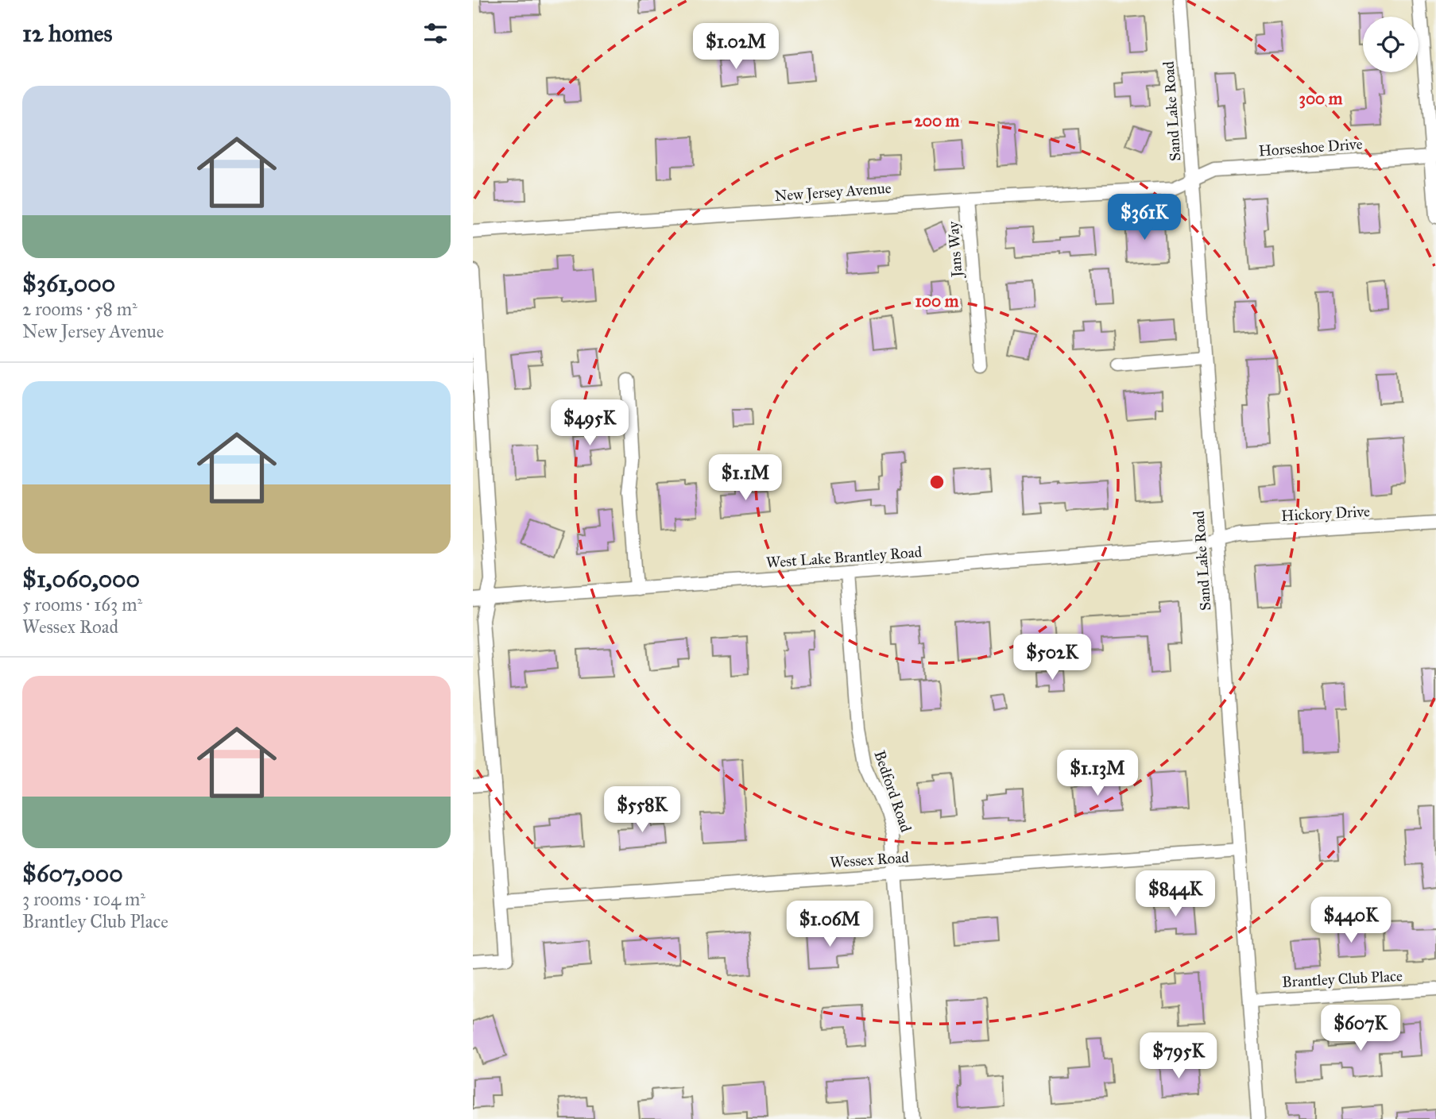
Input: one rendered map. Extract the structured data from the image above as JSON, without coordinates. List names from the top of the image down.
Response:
{
  "streets": {
    "street": [
      "Sand Lake Road",
      "Horseshoe Drive",
      "New Jersey Avenue",
      "Jans Way",
      "Hickory Drive",
      "West Lake Brantley Road",
      "Bedford Road",
      "Wessex Road",
      "Brantley Club Place"
    ]
  },
  "crossings": [
    ["Sand Lake Road", "Horseshoe Drive"],
    ["Sand Lake Road", "New Jersey Avenue"],
    ["Sand Lake Road", "Hickory Drive"],
    ["Sand Lake Road", "West Lake Brantley Road"],
    ["Sand Lake Road", "Wessex Road"],
    ["Sand Lake Road", "Brantley Club Place"],
    ["Horseshoe Drive", "New Jersey Avenue"],
    ["New Jersey Avenue", "Jans Way"],
    ["Hickory Drive", "West Lake Brantley Road"],
    ["West Lake Brantley Road", "Bedford Road"],
    ["Bedford Road", "Wessex Road"]
  ],
  "page": {
    "heading": "12 homes",
    "price": [
      "$1.02M",
      "$361K",
      "$495K",
      "$1.1M",
      "$502K",
      "$1.13M",
      "$558K",
      "$844K",
      "$440K",
      "$1.06M",
      "$607K",
      "$795K"
    ],
    "list": [
      {
        "name": "$361,000",
        "note": "2 rooms · 58 m² · New Jersey Avenue"
      },
      {
        "name": "$1,060,000",
        "note": "5 rooms · 163 m² · Wessex Road"
      },
      {
        "name": "$607,000",
        "note": "3 rooms · 104 m² · Brantley Club Place"
      }
    ]
  },
  "rings": ["300 m", "200 m", "100 m"]
}
